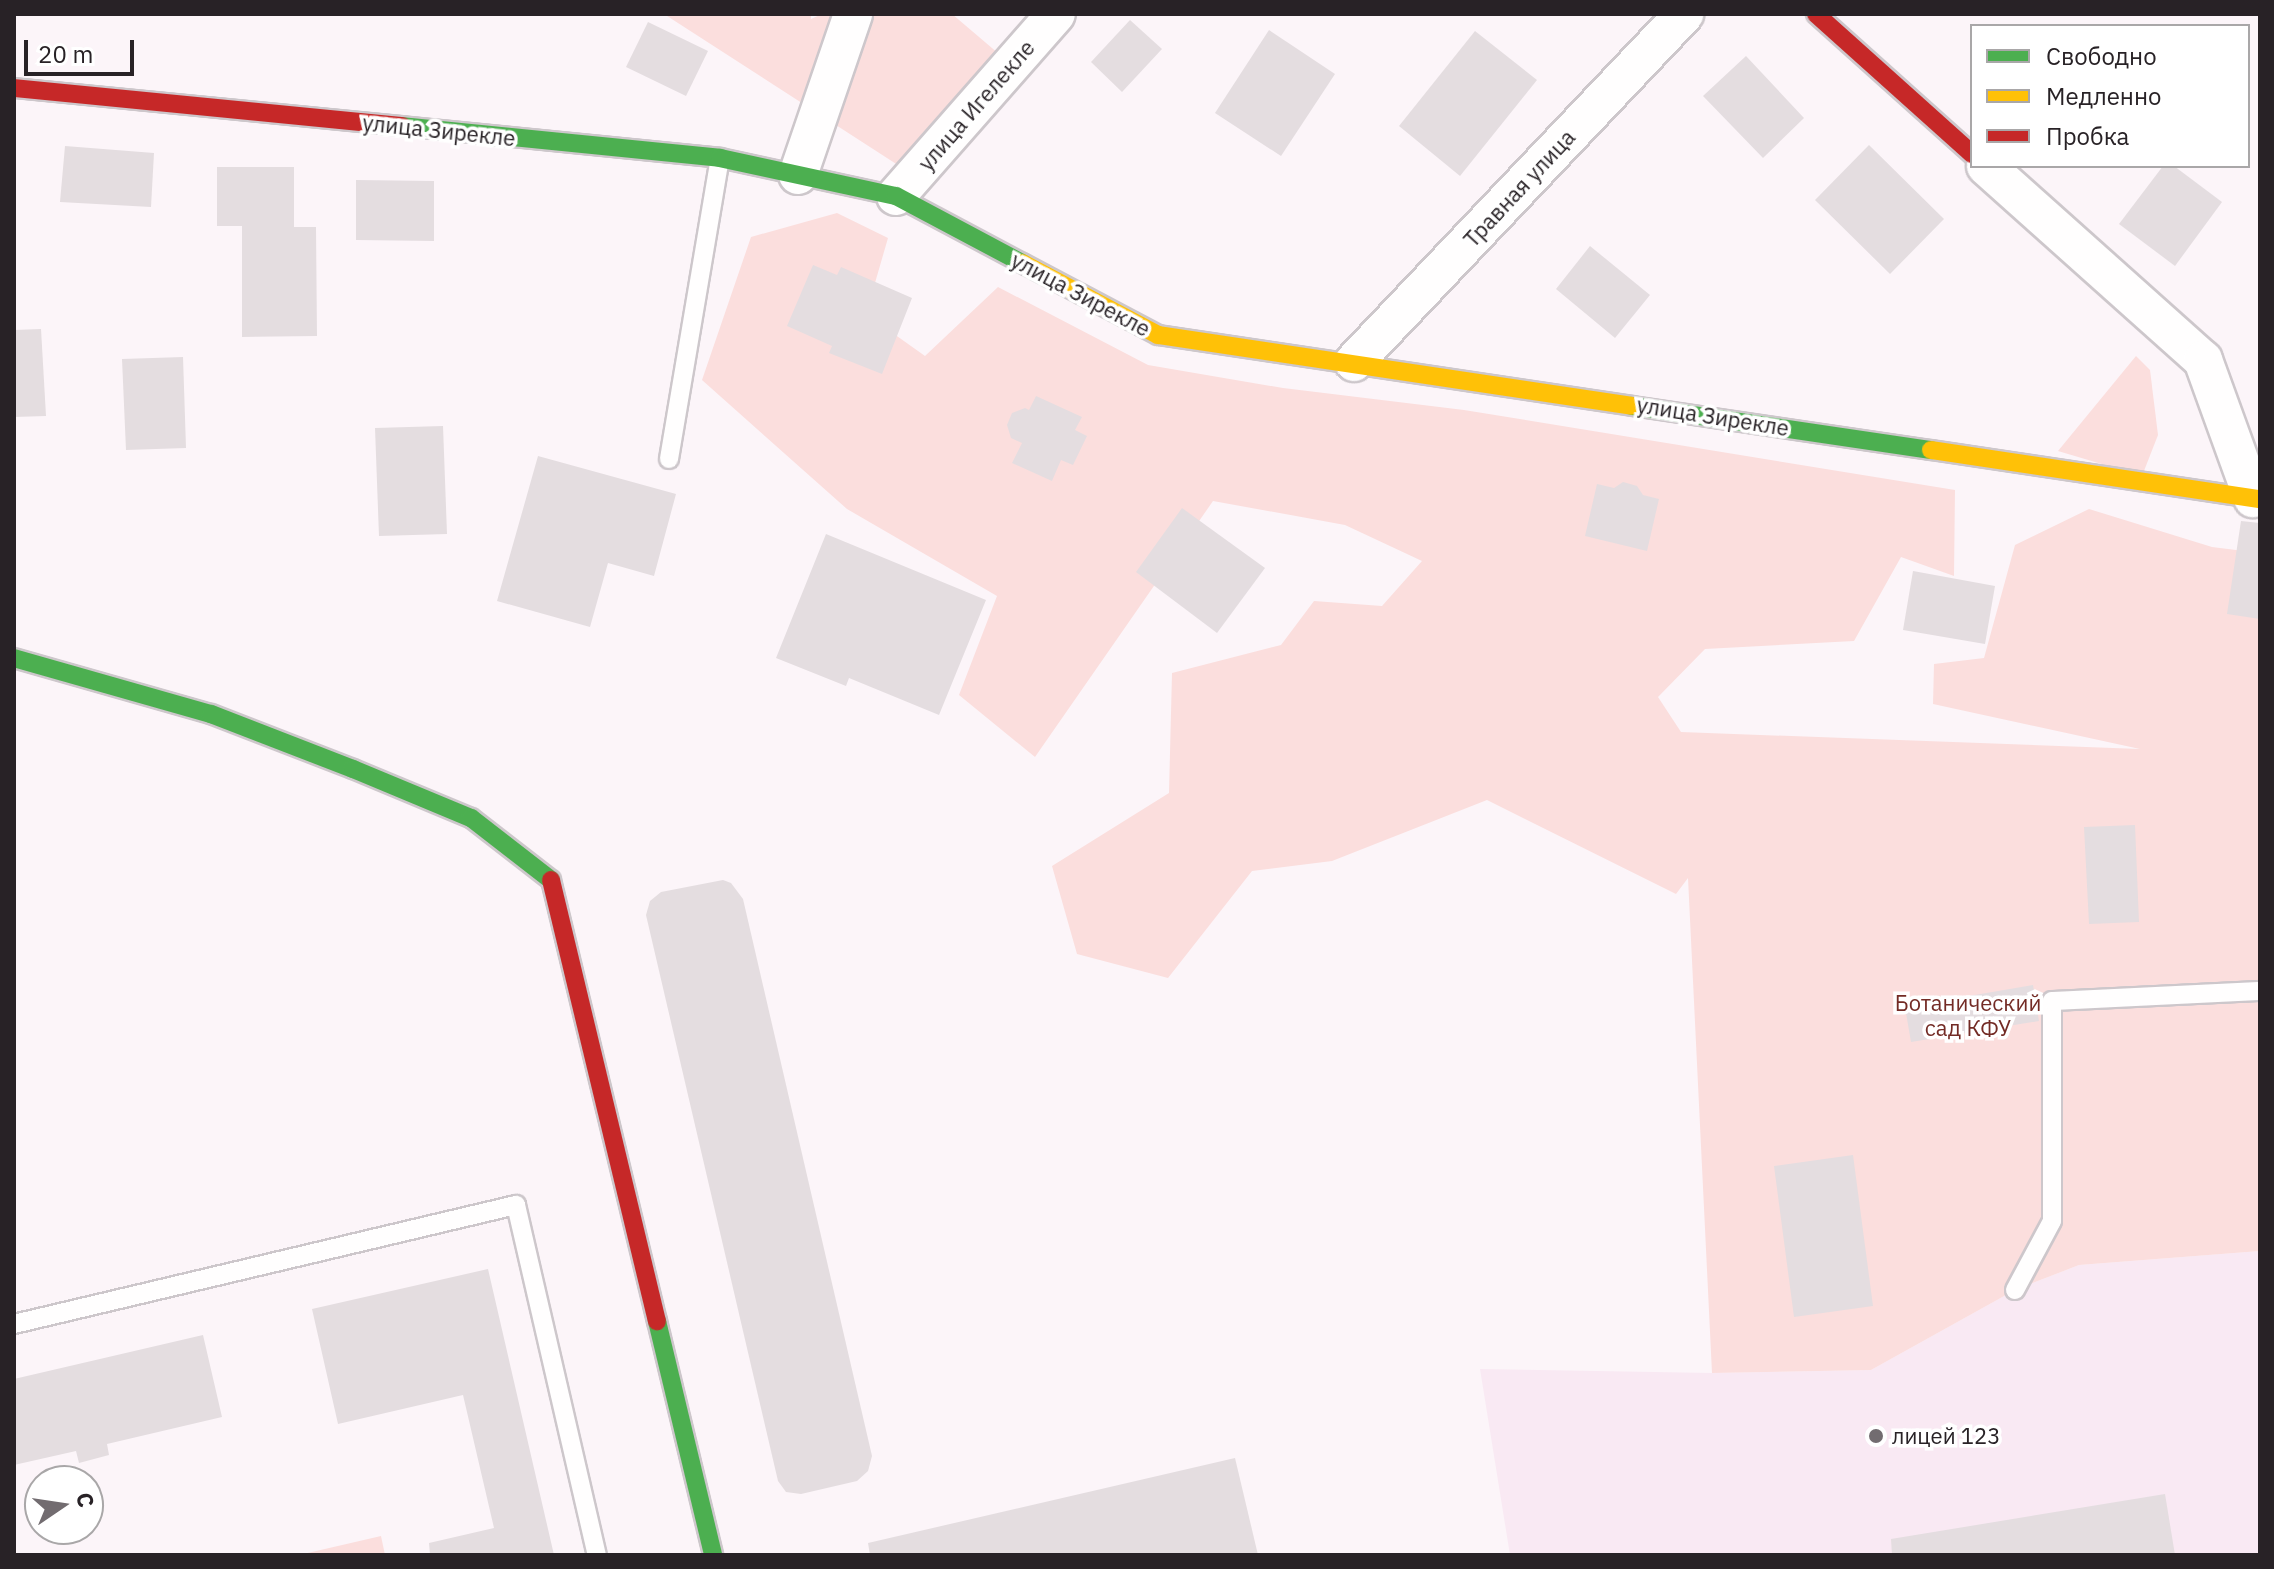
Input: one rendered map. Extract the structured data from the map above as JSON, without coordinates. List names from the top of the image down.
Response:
{
  "streets": {
    "street": ["улица Игелекле", "улица Зирекле", "Травная улица"]
  },
  "crossings": [
    ["улица Игелекле", "улица Зирекле"],
    ["улица Зирекле", "Травная улица"]
  ],
  "parks": ["Ботанический сад КФУ"],
  "places": ["лицей 123"],
  "legend": ["Свободно", "Медленно", "Пробка"],
  "scale_bar": "20 m",
  "north": "right"
}
